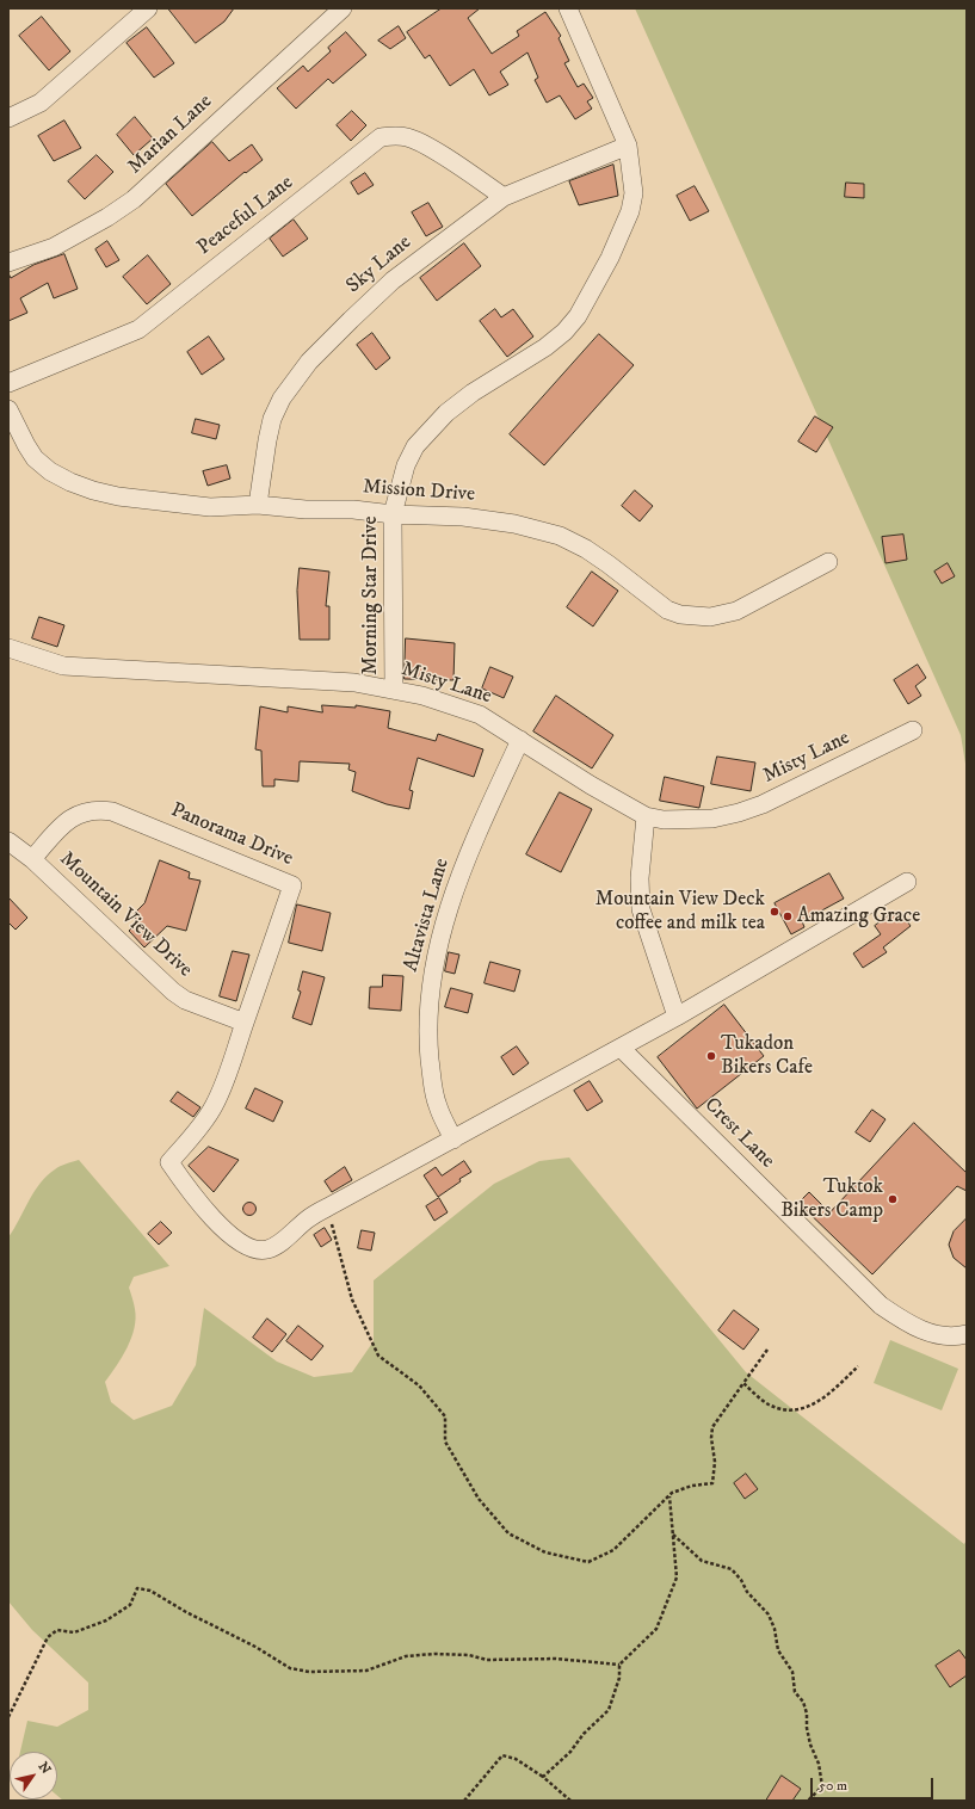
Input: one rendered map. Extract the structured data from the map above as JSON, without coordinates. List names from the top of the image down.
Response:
{
  "streets": {
    "street": [
      "Marian Lane",
      "Peaceful Lane",
      "Sky Lane",
      "Mission Drive",
      "Morning Star Drive",
      "Misty Lane",
      "Panorama Drive",
      "Mountain View Drive",
      "Altavista Lane",
      "Crest Lane"
    ]
  },
  "crossings": [
    ["Peaceful Lane", "Sky Lane"],
    ["Sky Lane", "Mission Drive"],
    ["Sky Lane", "Morning Star Drive"],
    ["Mission Drive", "Morning Star Drive"],
    ["Morning Star Drive", "Misty Lane"],
    ["Misty Lane", "Altavista Lane"],
    ["Panorama Drive", "Mountain View Drive"]
  ],
  "places": [
    "Mountain View Deck coffee and milk tea",
    "Amazing Grace",
    "Tukadon Bikers Cafe",
    "Tuktok Bikers Camp"
  ],
  "scale_bar": "50 m",
  "north": "top right"
}
